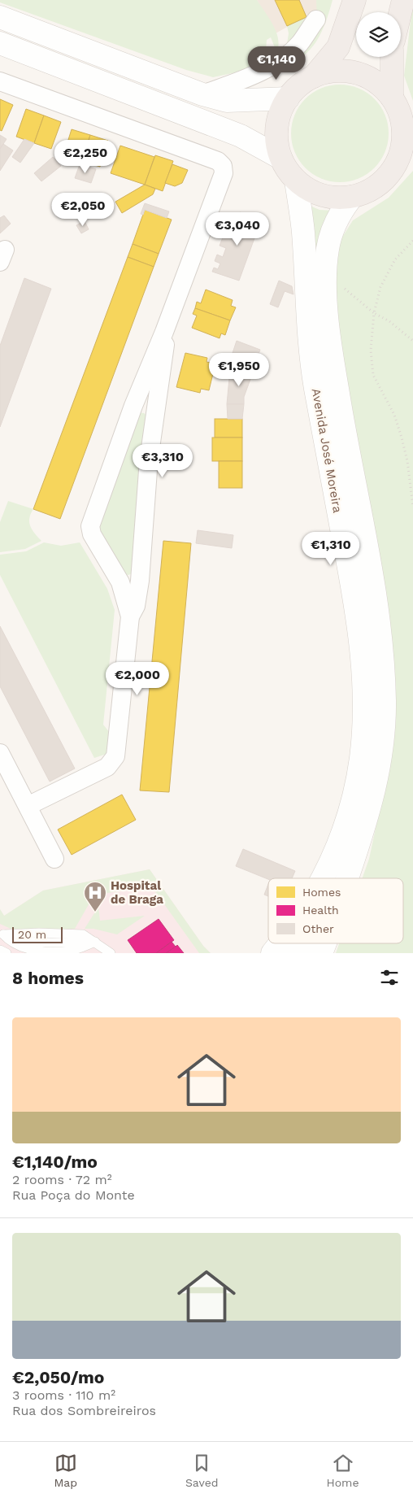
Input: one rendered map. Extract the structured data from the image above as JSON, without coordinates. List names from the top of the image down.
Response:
{
  "streets": {
    "street": ["Avenida José Moreira"]
  },
  "places": {
    "hospital": ["Hospital de Braga"]
  },
  "legend": ["Homes", "Health", "Other"],
  "scale_bar": "20 m",
  "page": {
    "price": [
      "€1,140",
      "€2,250",
      "€2,050",
      "€3,040",
      "€1,950",
      "€3,310",
      "€1,310",
      "€2,000"
    ],
    "scale": "20 m",
    "heading": "8 homes",
    "list": [
      {
        "name": "€1,140/mo",
        "note": "2 rooms · 72 m² · Rua Poça do Monte"
      },
      {
        "name": "€2,050/mo",
        "note": "3 rooms · 110 m² · Rua dos Sombreireiros"
      }
    ],
    "tabs": ["Map", "Saved", "Home"]
  }
}
